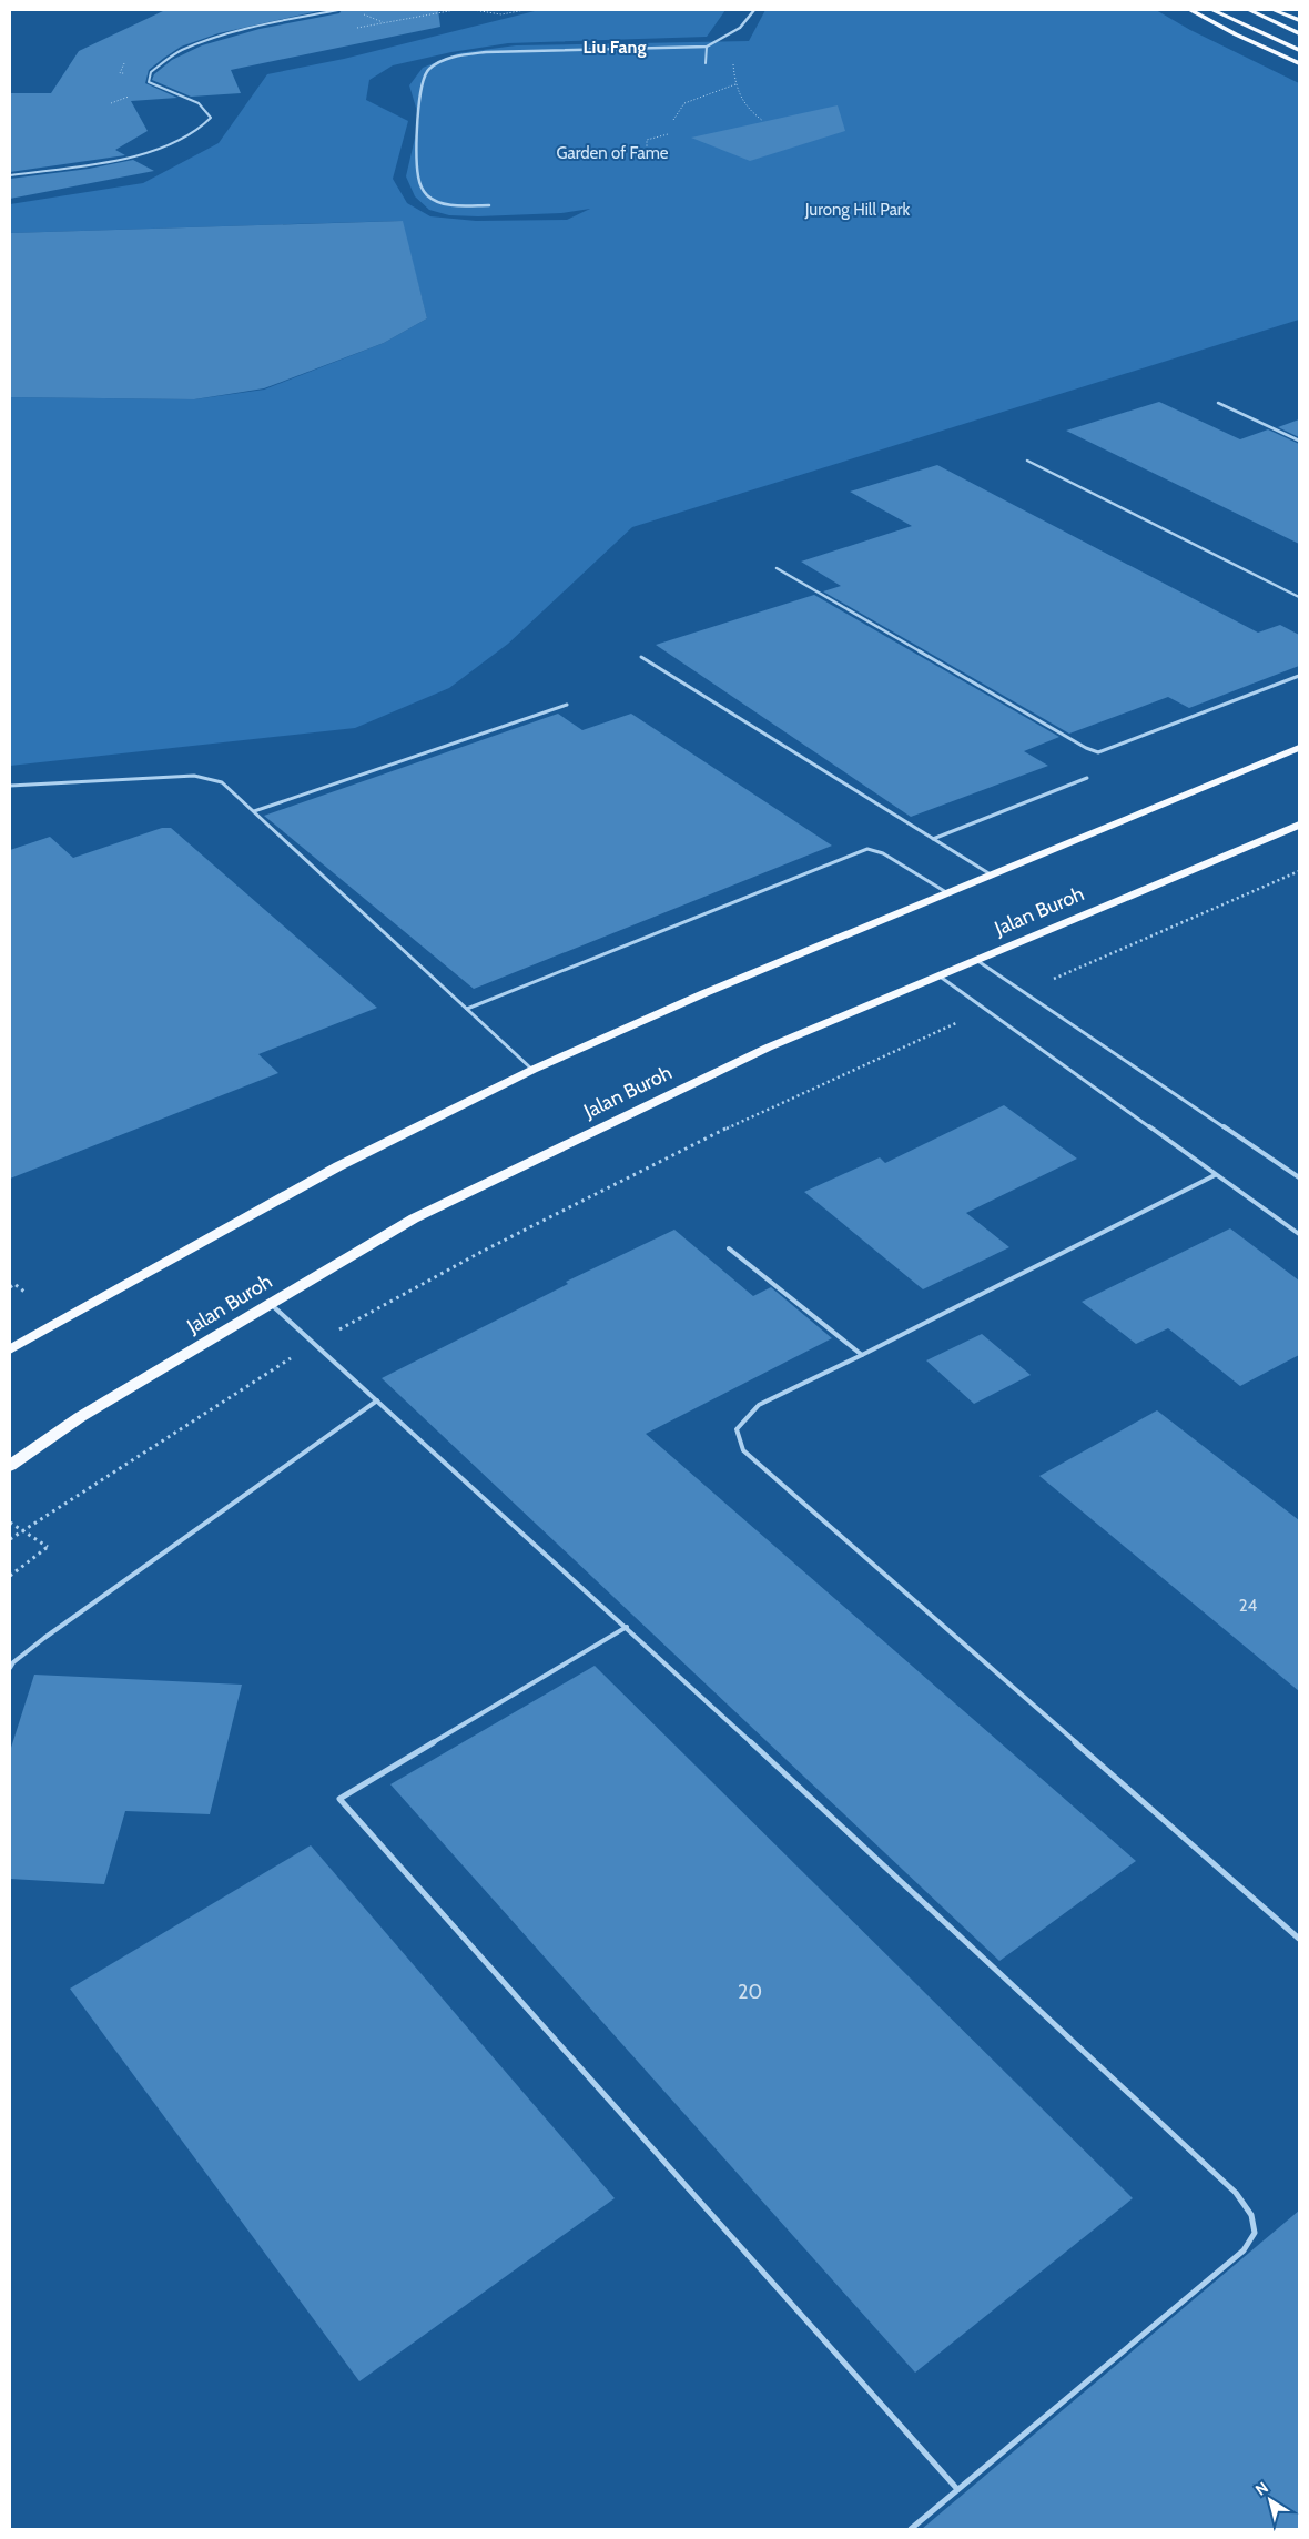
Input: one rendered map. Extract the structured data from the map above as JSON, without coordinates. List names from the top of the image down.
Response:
{
  "streets": {
    "main road": ["Jalan Buroh"]
  },
  "districts": ["Liu Fang"],
  "parks": ["Garden of Fame", "Jurong Hill Park"],
  "house_numbers": ["24", "20"],
  "north": "top left"
}
